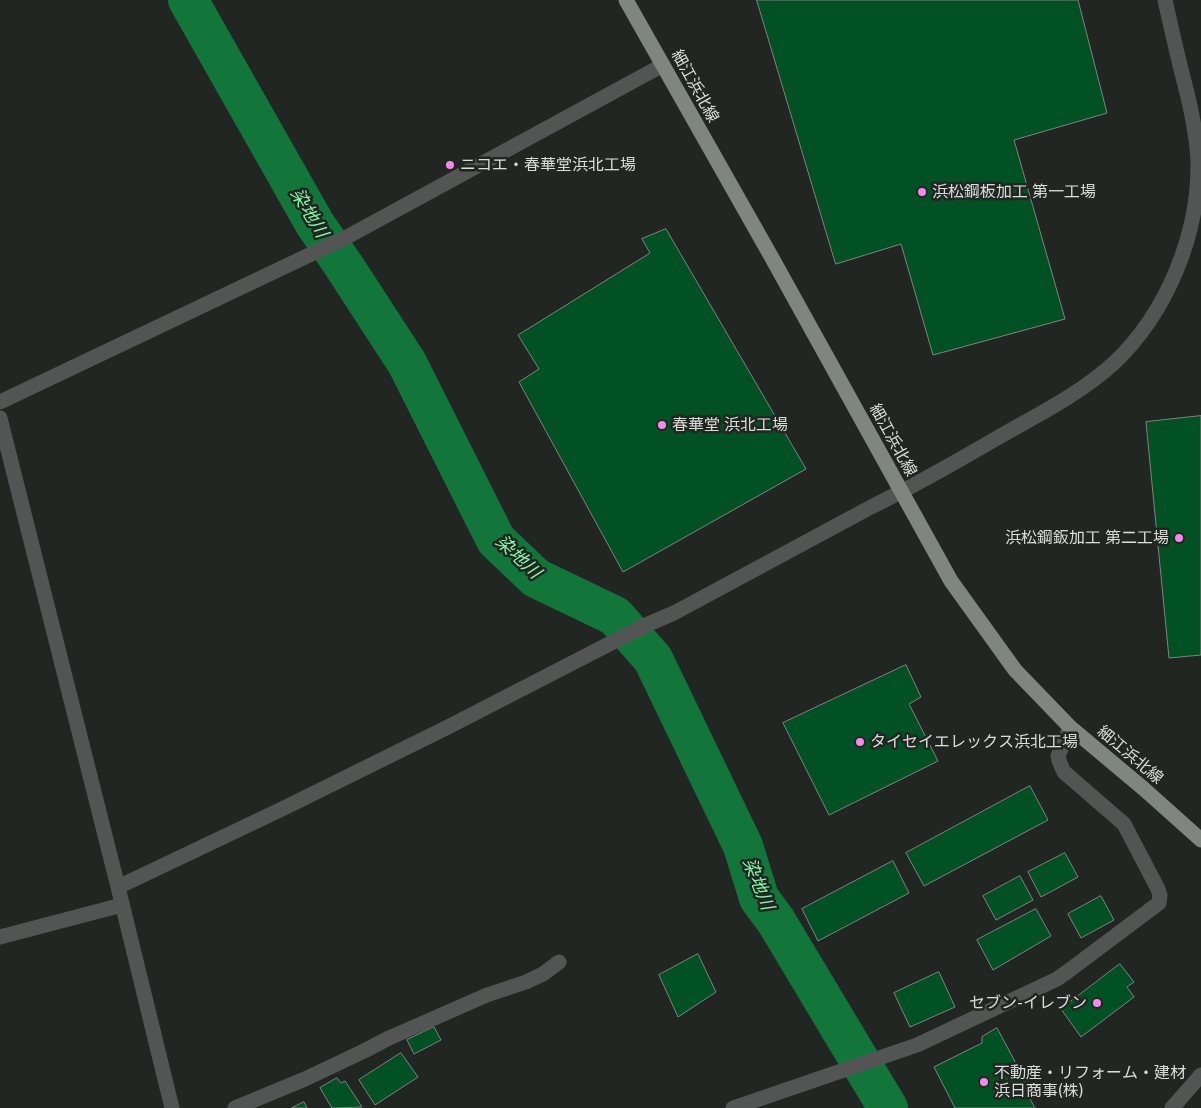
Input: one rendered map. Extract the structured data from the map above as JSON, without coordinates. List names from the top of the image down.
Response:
{
  "streets": {
    "main road": ["細江浜北線"]
  },
  "water": ["染地川"],
  "places": [
    "ニコエ・春華堂浜北工場",
    "浜松鋼板加工 第一工場",
    "春華堂 浜北工場",
    "浜松鋼鈑加工 第二工場",
    "タイセイエレックス浜北工場",
    "セブン-イレブン",
    "不動産・リフォーム・建材 浜日商事(株)"
  ]
}
